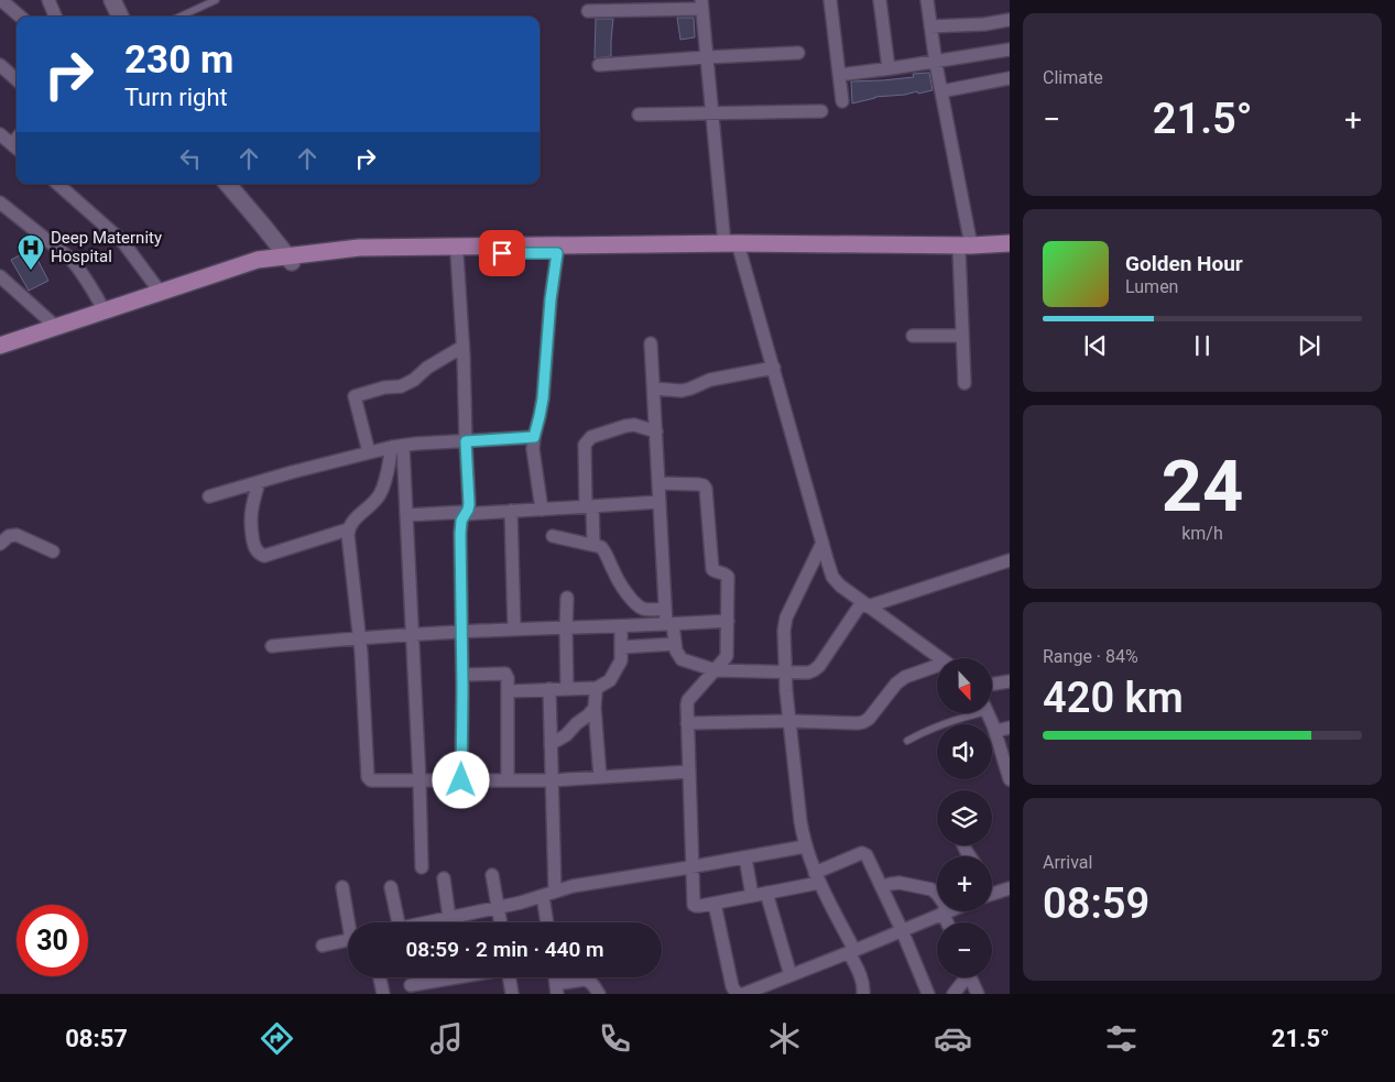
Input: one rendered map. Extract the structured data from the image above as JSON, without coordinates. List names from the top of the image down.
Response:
{
  "places": {
    "hospital": ["Deep Maternity Hospital"]
  },
  "north": "bottom",
  "page": {
    "tile": [
      "Climate",
      ["24", "km/h"],
      ["Range · 84%", "420 km"],
      ["Arrival", "08:59"]
    ],
    "turn": ["230 m", "Turn right"],
    "heat": ["−", "21.5°", "+"],
    "song": ["Golden Hour", "Lumen"],
    "map_buttons": ["+", "−"],
    "limit": "30",
    "trip": "08:59 · 2 min · 440 m",
    "tabs": ["08:57", "21.5°"]
  }
}
